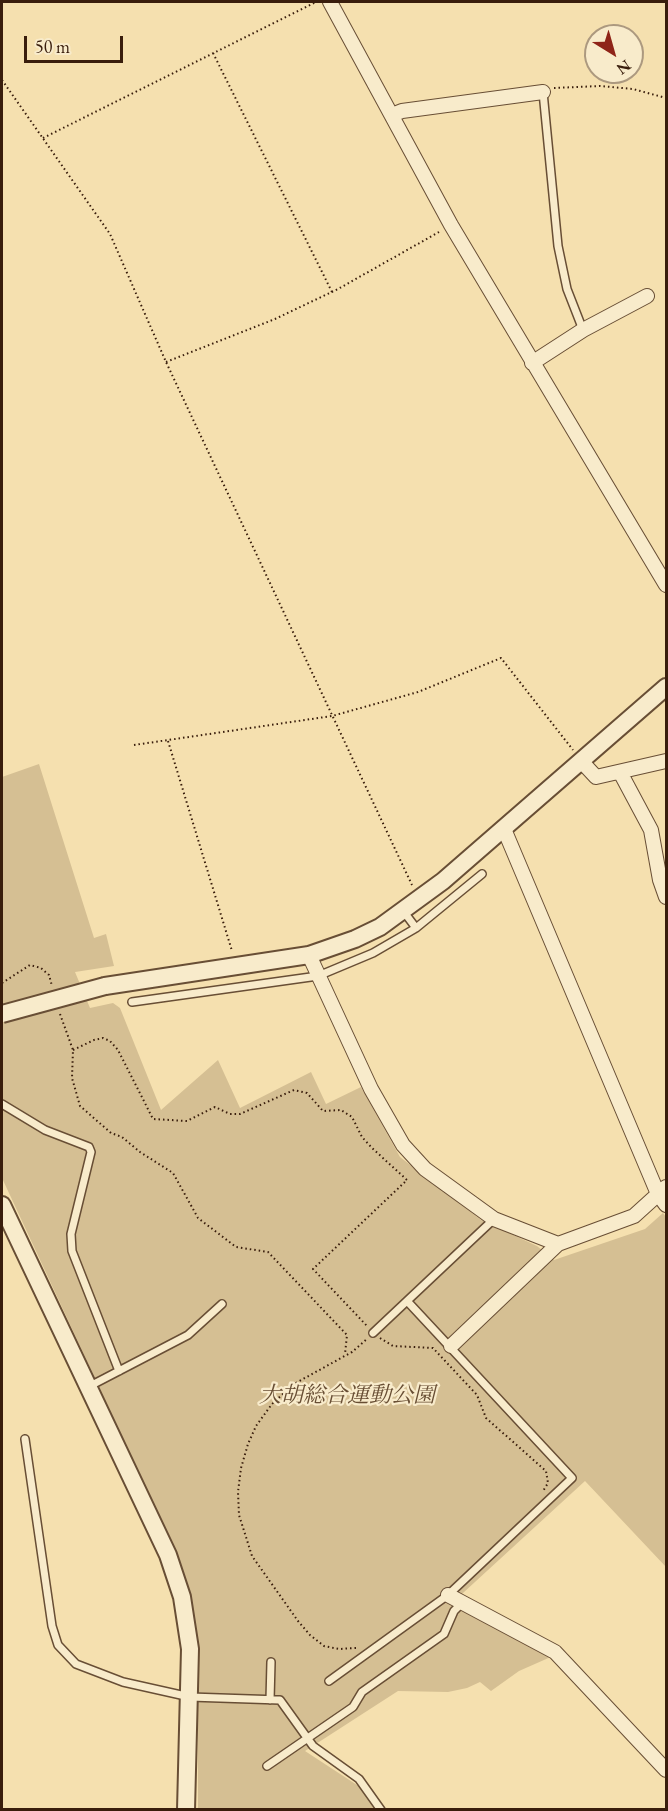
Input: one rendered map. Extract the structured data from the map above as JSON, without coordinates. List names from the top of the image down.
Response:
{
  "parks": ["大胡総合運動公園"],
  "scale_bar": "50 m",
  "north": "bottom right"
}
